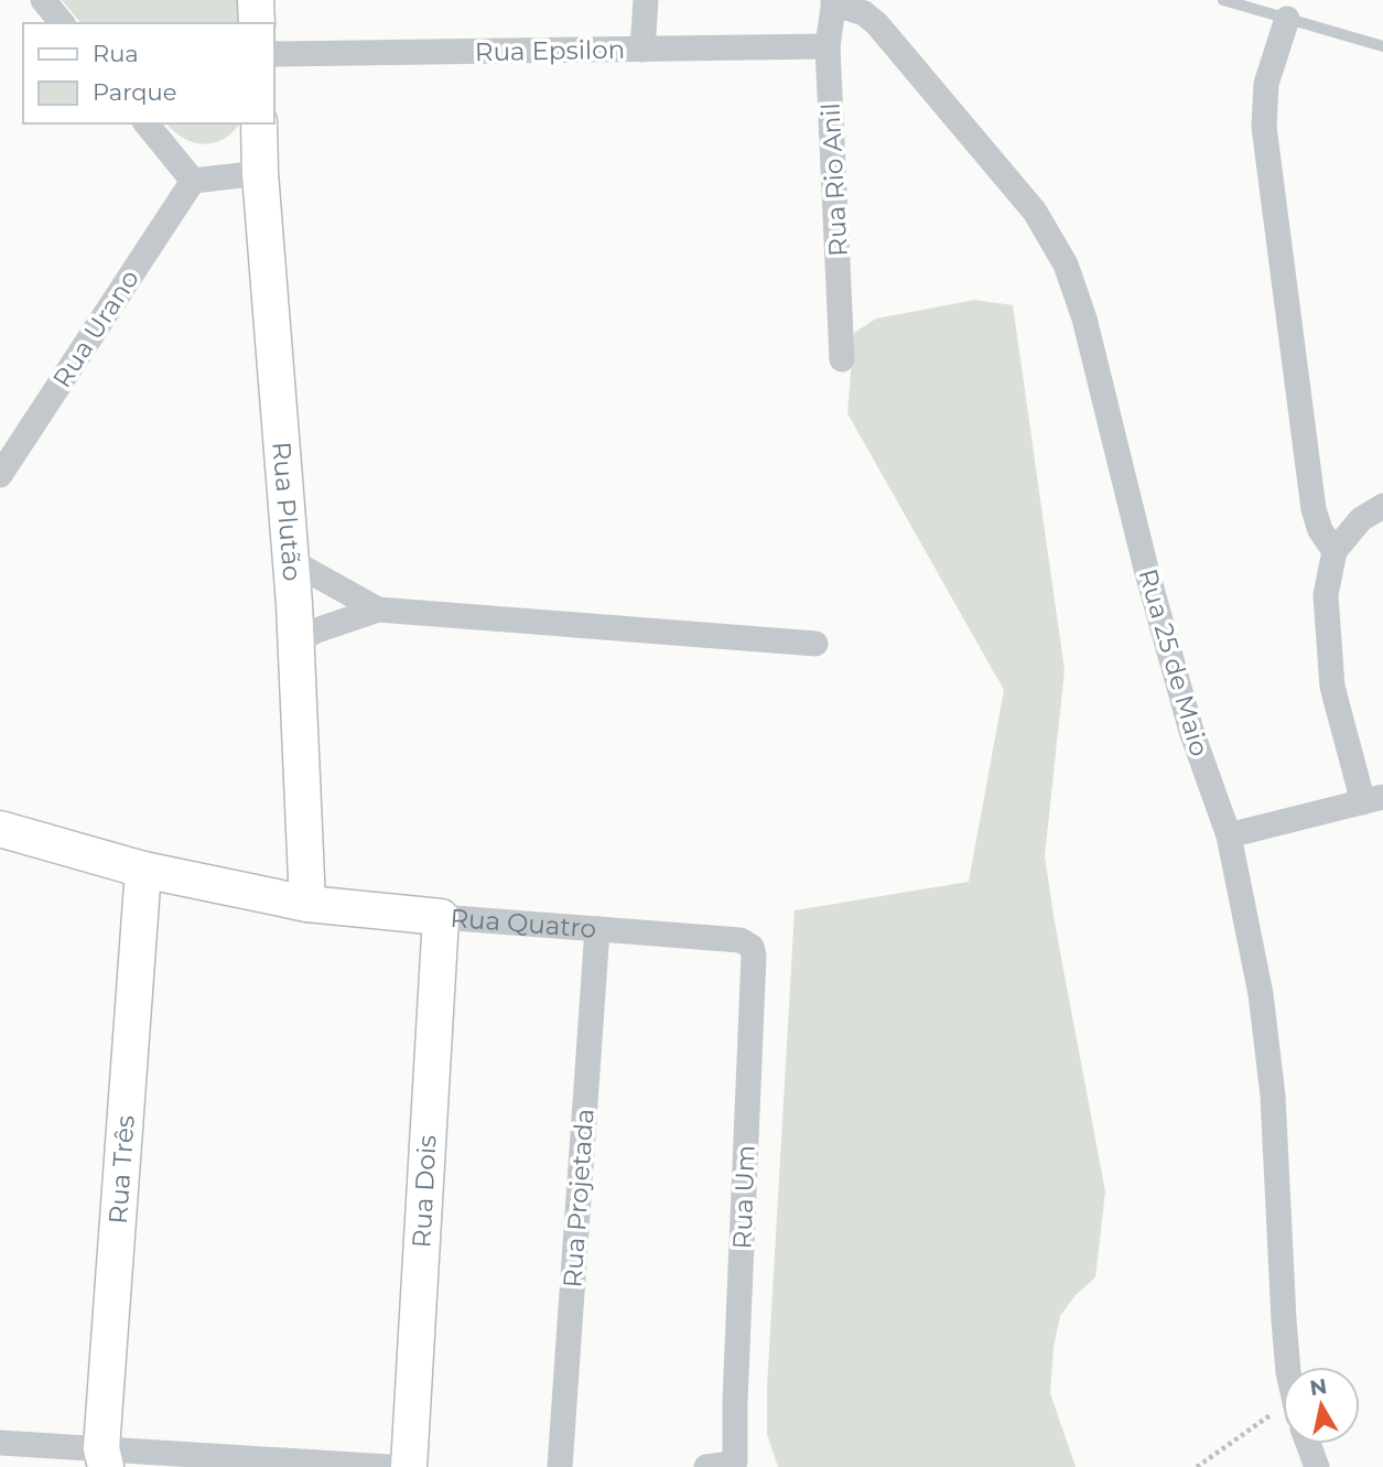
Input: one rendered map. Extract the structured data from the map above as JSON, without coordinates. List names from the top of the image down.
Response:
{
  "streets": {
    "street": [
      "Rua Epsilon",
      "Rua Rio Anil",
      "Rua Urano",
      "Rua Plutão",
      "Rua 25 de Maio",
      "Rua Quatro",
      "Rua Três",
      "Rua Dois",
      "Rua Um",
      "Rua Projetada"
    ]
  },
  "crossings": [
    ["Rua Epsilon", "Rua Rio Anil"],
    ["Rua Rio Anil", "Rua 25 de Maio"],
    ["Rua Plutão", "Rua Quatro"],
    ["Rua Quatro", "Rua Três"],
    ["Rua Quatro", "Rua Dois"],
    ["Rua Quatro", "Rua Um"],
    ["Rua Quatro", "Rua Projetada"]
  ],
  "legend": ["Rua", "Parque"],
  "north": "top"
}
